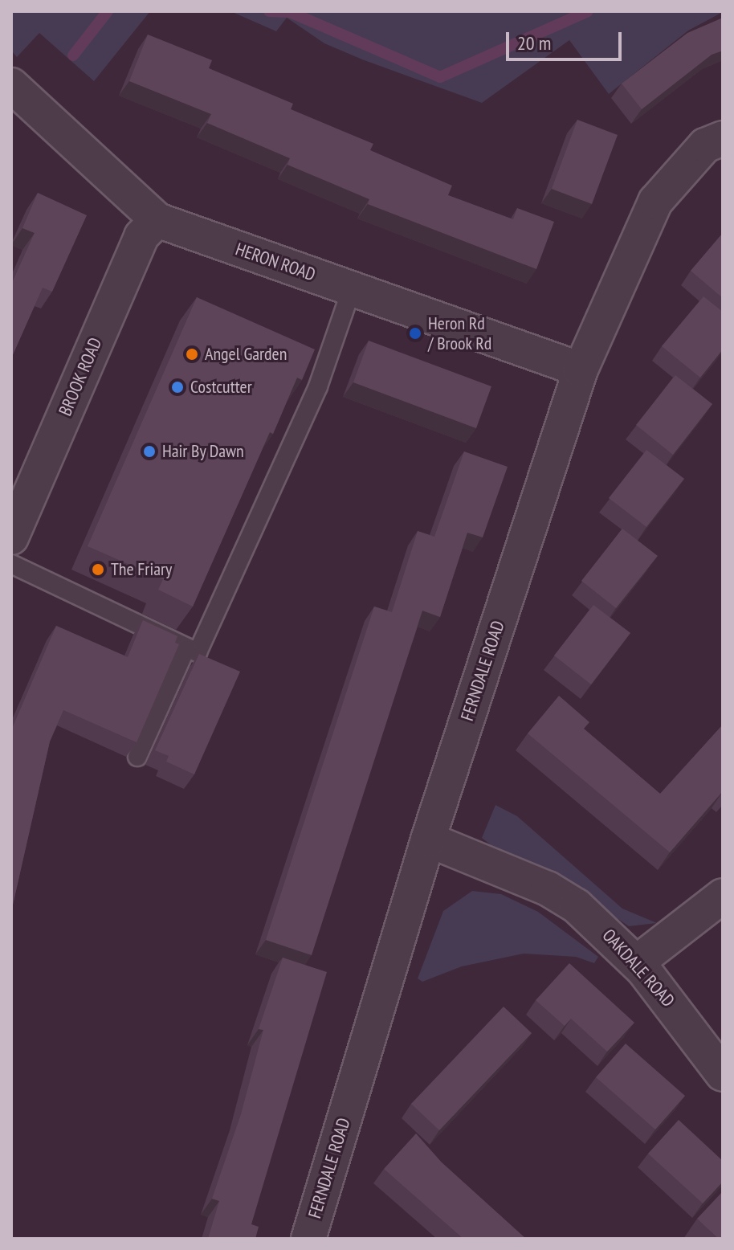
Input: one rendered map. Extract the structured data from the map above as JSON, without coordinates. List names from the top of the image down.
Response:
{
  "streets": {
    "street": [
      "HERON ROAD",
      "BROOK ROAD",
      "FERNDALE ROAD",
      "OAKDALE ROAD"
    ]
  },
  "crossings": [
    ["HERON ROAD", "BROOK ROAD"],
    ["HERON ROAD", "FERNDALE ROAD"],
    ["FERNDALE ROAD", "OAKDALE ROAD"]
  ],
  "places": [
    "Heron Rd / Brook Rd",
    "Angel Garden",
    "Costcutter",
    "Hair By Dawn",
    "The Friary"
  ],
  "scale_bar": "20 m"
}
